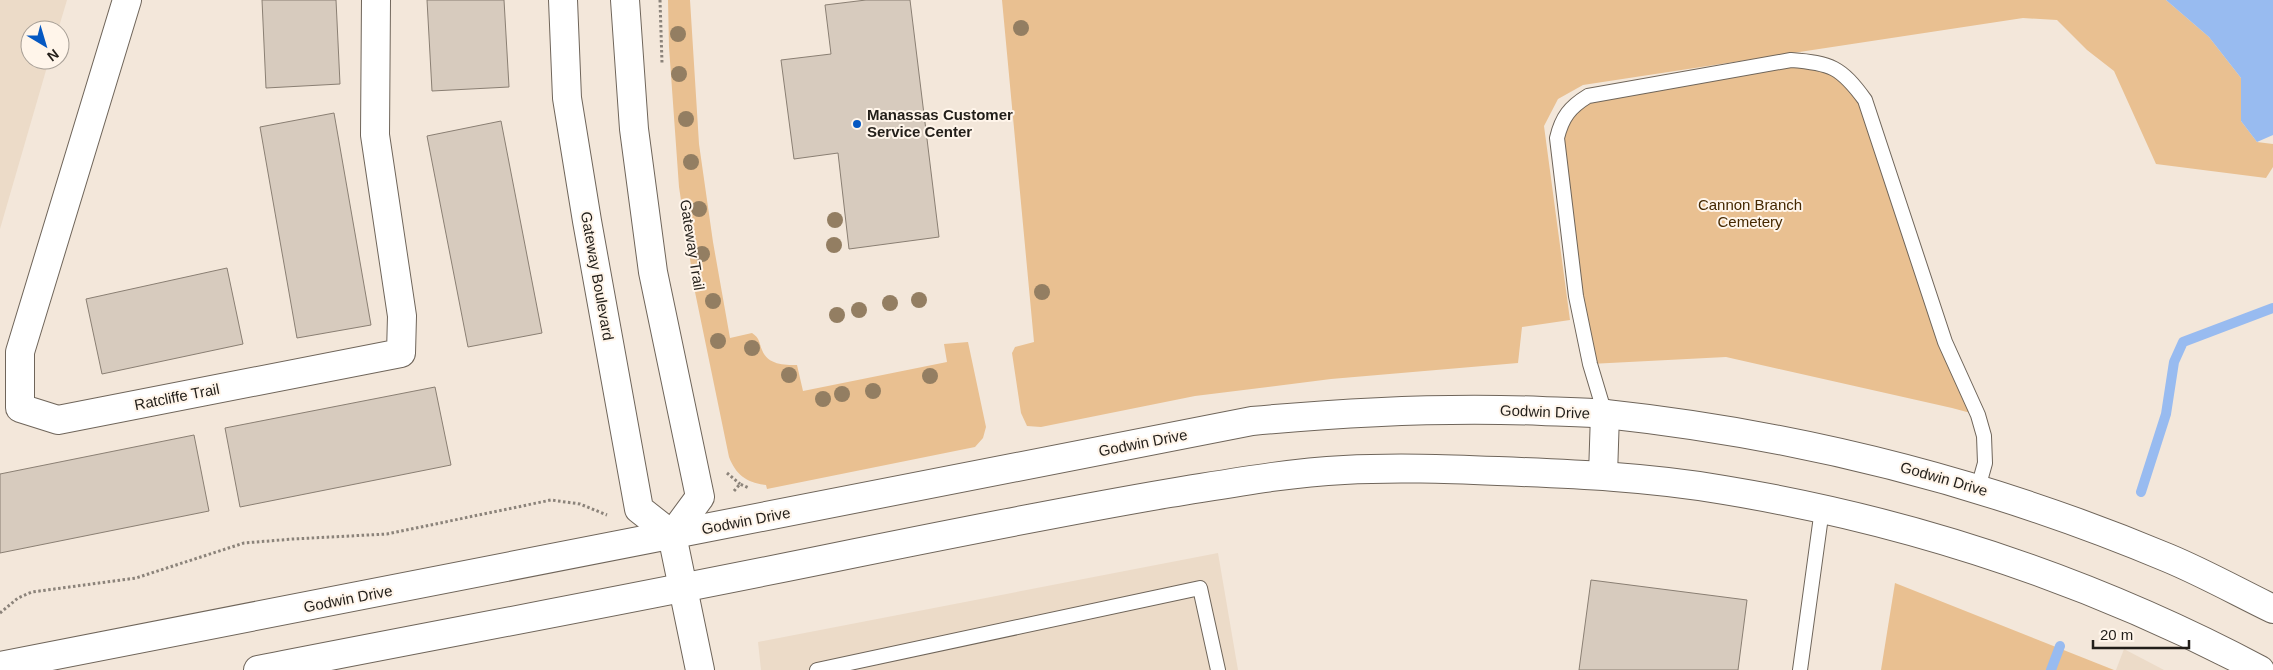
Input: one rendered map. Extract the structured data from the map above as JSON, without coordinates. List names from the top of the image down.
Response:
{
  "streets": {
    "street": ["Gateway Boulevard", "Ratcliffe Trail", "Godwin Drive"]
  },
  "crossings": [
    ["Gateway Boulevard", "Godwin Drive"]
  ],
  "parks": ["Cannon Branch Cemetery"],
  "places": ["Manassas Customer Service Center"],
  "scale_bar": "20 m",
  "north": "bottom right"
}
